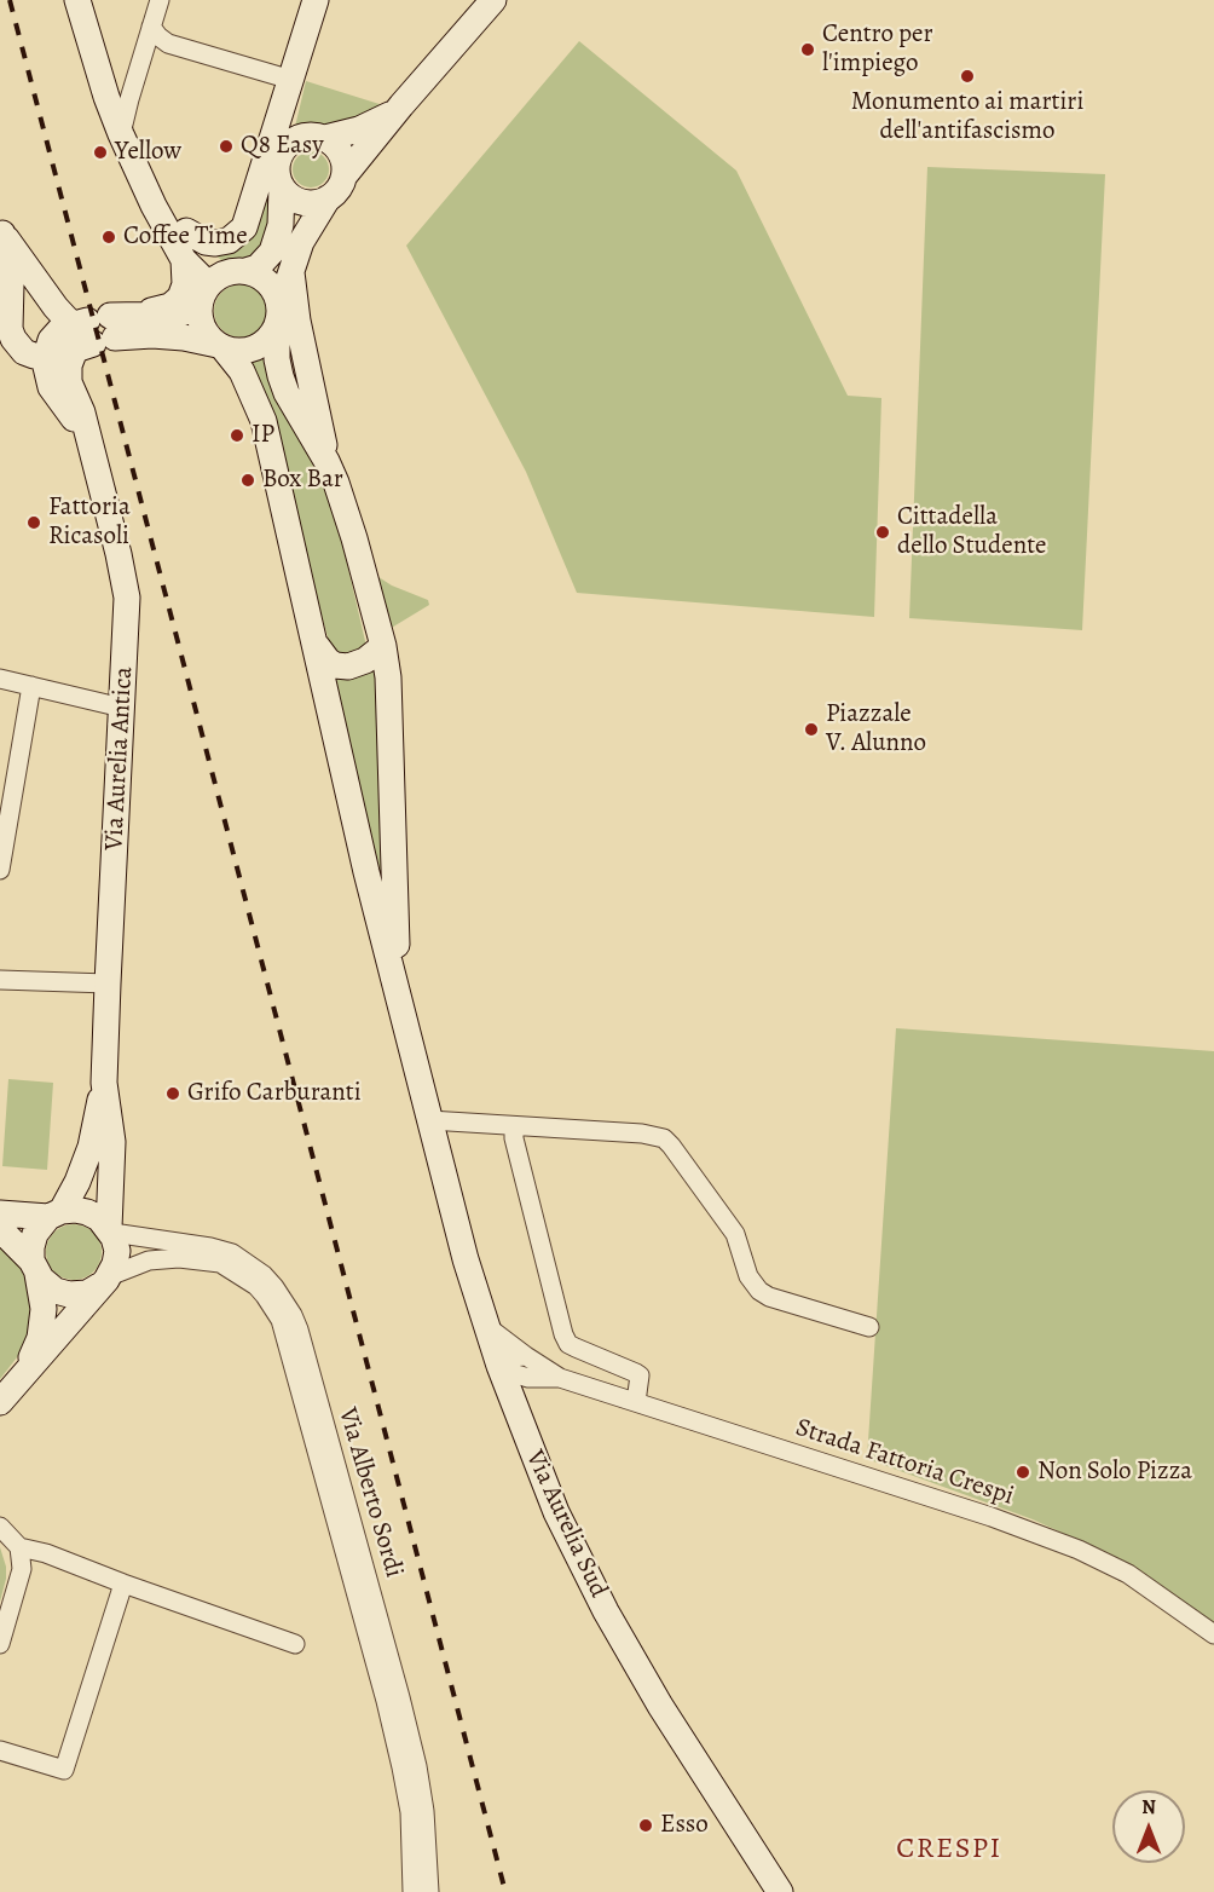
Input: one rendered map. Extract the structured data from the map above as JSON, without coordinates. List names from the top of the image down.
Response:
{
  "streets": {
    "main road": ["Via Aurelia Antica", "Via Aurelia Sud"],
    "street": ["Strada Fattoria Crespi", "Via Alberto Sordi"]
  },
  "crossings": [
    ["Via Aurelia Antica", "Via Alberto Sordi"],
    ["Strada Fattoria Crespi", "Via Aurelia Sud"]
  ],
  "districts": ["CRESPI"],
  "places": [
    "Centro per l'impiego",
    "Monumento ai martiri dell'antifascismo",
    "Q8 Easy",
    "Yellow",
    "Coffee Time",
    "IP",
    "Box Bar",
    "Fattoria Ricasoli",
    "Cittadella dello Studente",
    "Piazzale V. Alunno",
    "Grifo Carburanti",
    "Non Solo Pizza",
    "Esso"
  ],
  "north": "top"
}
